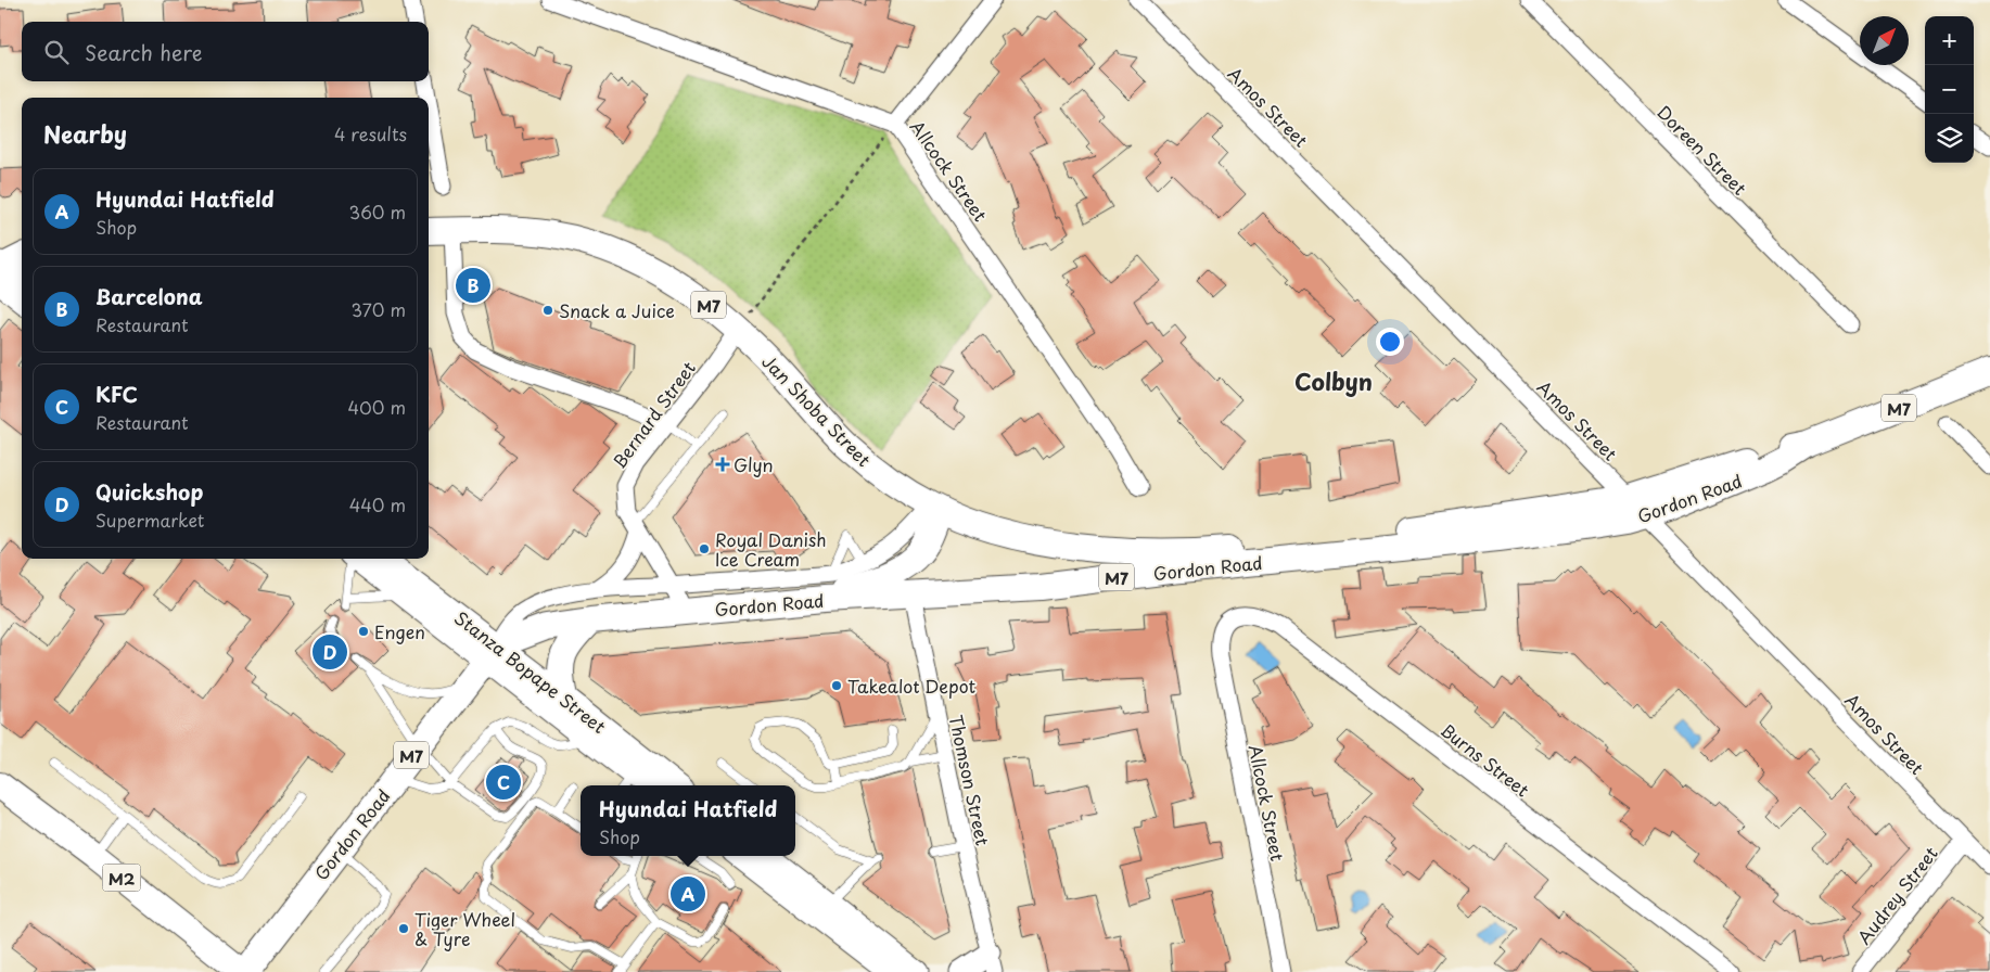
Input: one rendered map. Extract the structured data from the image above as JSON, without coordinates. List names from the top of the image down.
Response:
{
  "streets": {
    "main road": [
      "M7",
      "Jan Shoba Street",
      "Gordon Road",
      "Stanza Bopape Street",
      "M2"
    ],
    "street": [
      "Amos Street",
      "Doreen Street",
      "Allcock Street",
      "Bernard Street",
      "Burns Street",
      "Thomson Street",
      "Audrey Street"
    ]
  },
  "crossings": [
    ["Amos Street", "Gordon Road"],
    ["Amos Street", "Audrey Street"],
    ["Allcock Street", "Burns Street"],
    ["Jan Shoba Street", "Bernard Street"],
    ["Jan Shoba Street", "Gordon Road"],
    ["Bernard Street", "Gordon Road"],
    ["Gordon Road", "Stanza Bopape Street"],
    ["Gordon Road", "Thomson Street"]
  ],
  "districts": ["Colbyn"],
  "places": {
    "other": [
      "Snack a Juice",
      "Royal Danish Ice Cream",
      "Engen",
      "Takealot Depot",
      "Tiger Wheel & Tyre"
    ],
    "health": ["Glyn"]
  },
  "north": "top right",
  "page": {
    "map_buttons": ["+", "−"],
    "search": "Search here",
    "heading": ["Nearby", "4 results"],
    "list": [
      {
        "mark": "A",
        "name": "Hyundai Hatfield",
        "note": "Shop",
        "value": "360 m"
      },
      {
        "mark": "B",
        "name": "Barcelona",
        "note": "Restaurant",
        "value": "370 m"
      },
      {
        "mark": "C",
        "name": "KFC",
        "note": "Restaurant",
        "value": "400 m"
      },
      {
        "mark": "D",
        "name": "Quickshop",
        "note": "Supermarket",
        "value": "440 m"
      }
    ],
    "pins": [
      "B",
      "D",
      "C",
      "A"
    ],
    "popup": ["Hyundai Hatfield", "Shop"]
  }
}
